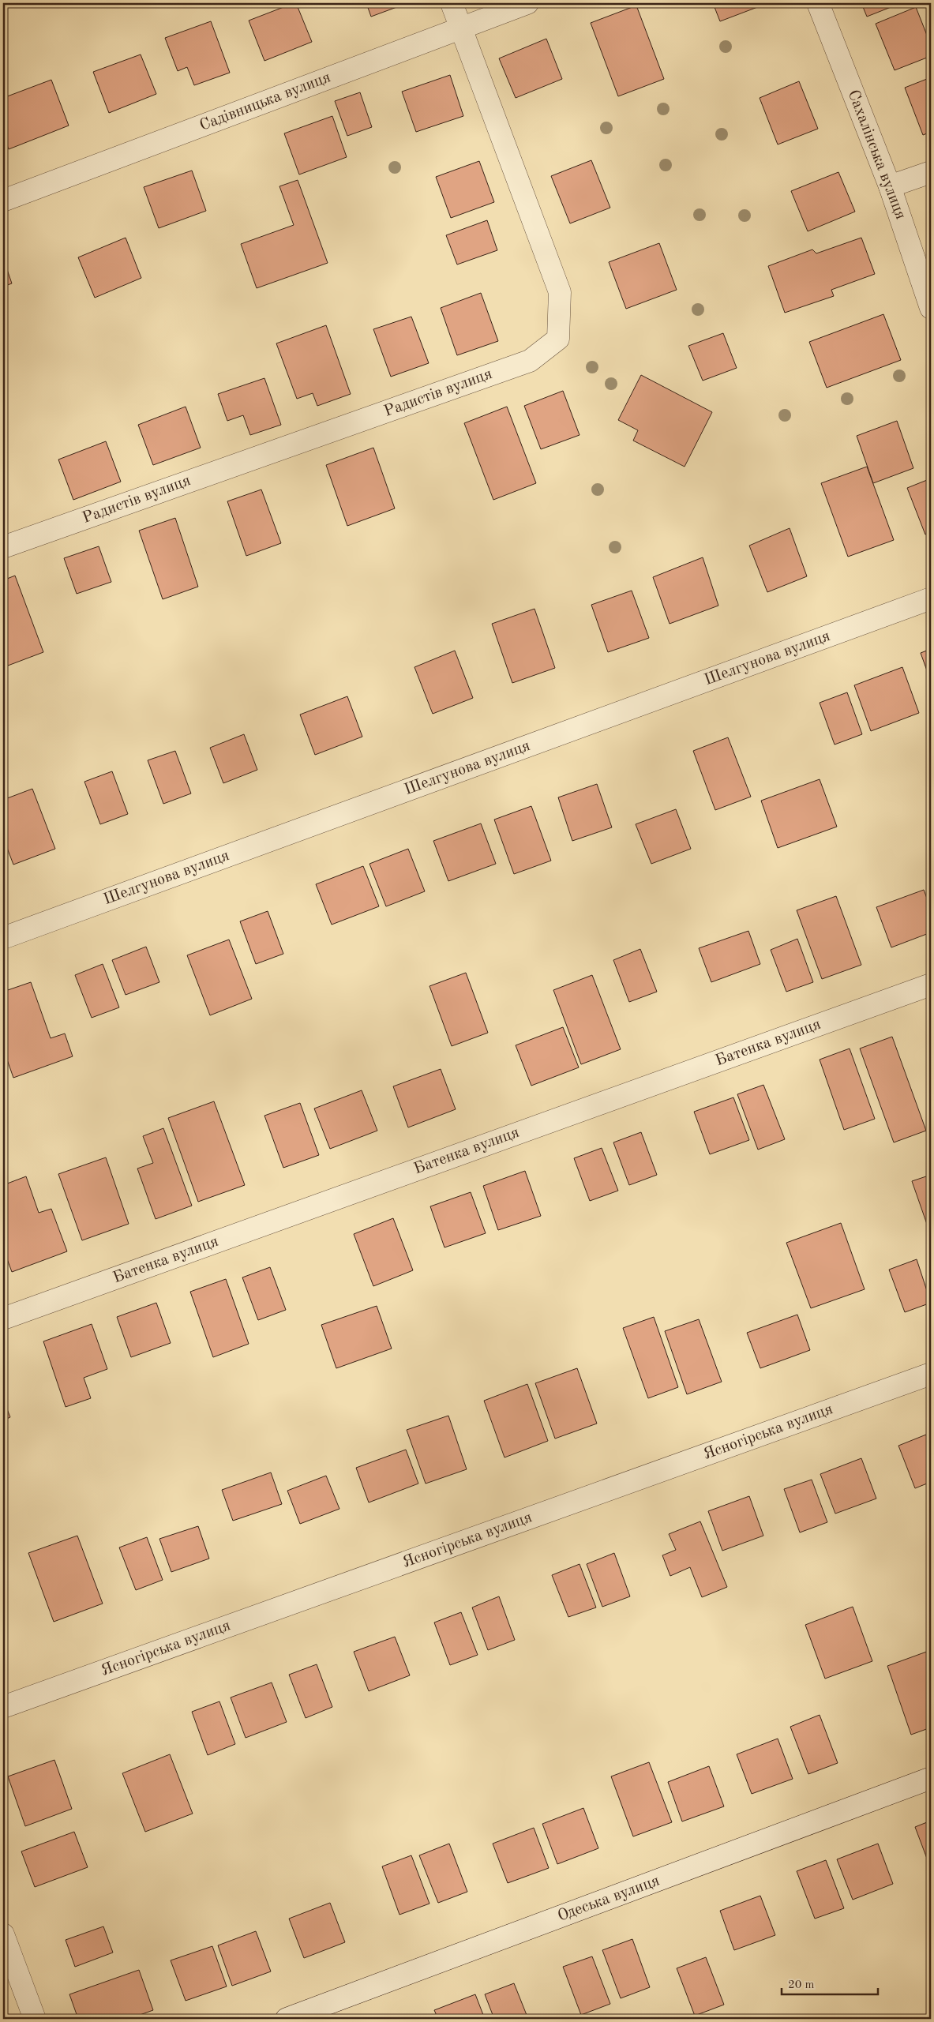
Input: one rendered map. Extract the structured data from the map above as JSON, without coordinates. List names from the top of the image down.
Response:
{
  "streets": {
    "street": [
      "Садівницька вулиця",
      "Сахалінська вулиця",
      "Радистів вулиця",
      "Шелгунова вулиця",
      "Батенка вулиця",
      "Ясногірська вулиця",
      "Одеська вулиця"
    ]
  },
  "crossings": [
    ["Садівницька вулиця", "Радистів вулиця"]
  ],
  "scale_bar": "20 m"
}
